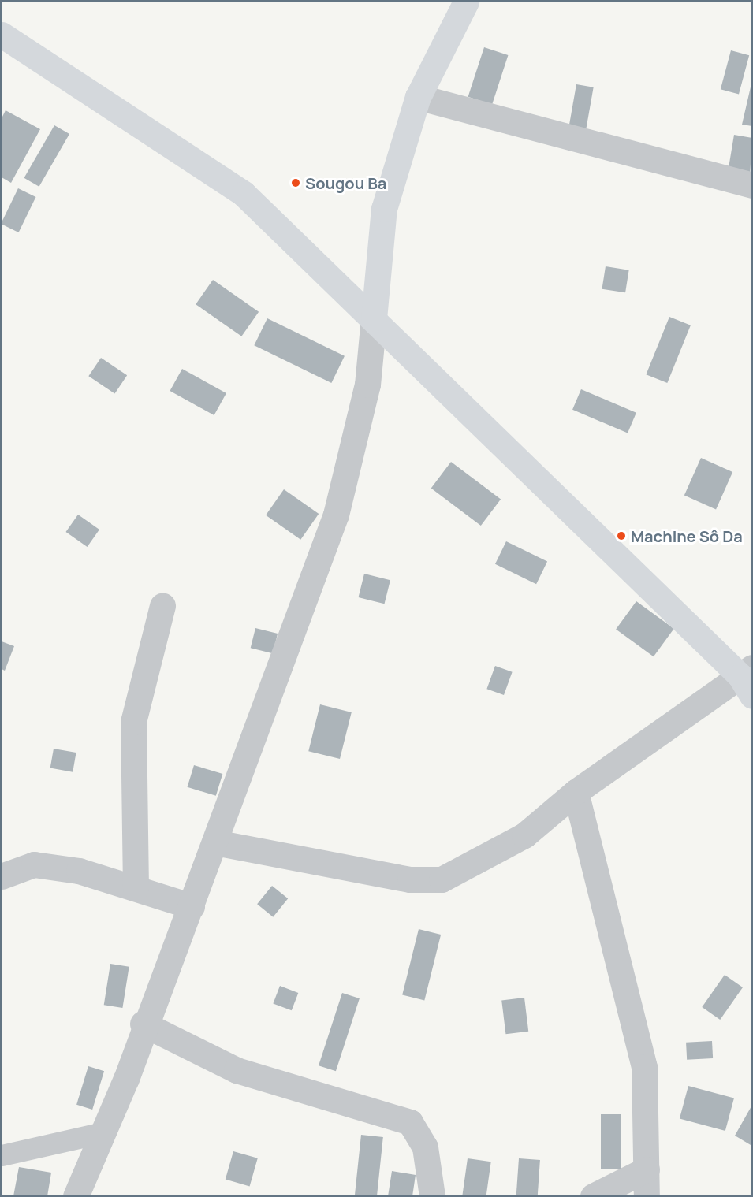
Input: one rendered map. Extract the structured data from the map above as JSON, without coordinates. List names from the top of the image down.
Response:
{
  "places": ["Sougou Ba", "Machine Sô Da"]
}
